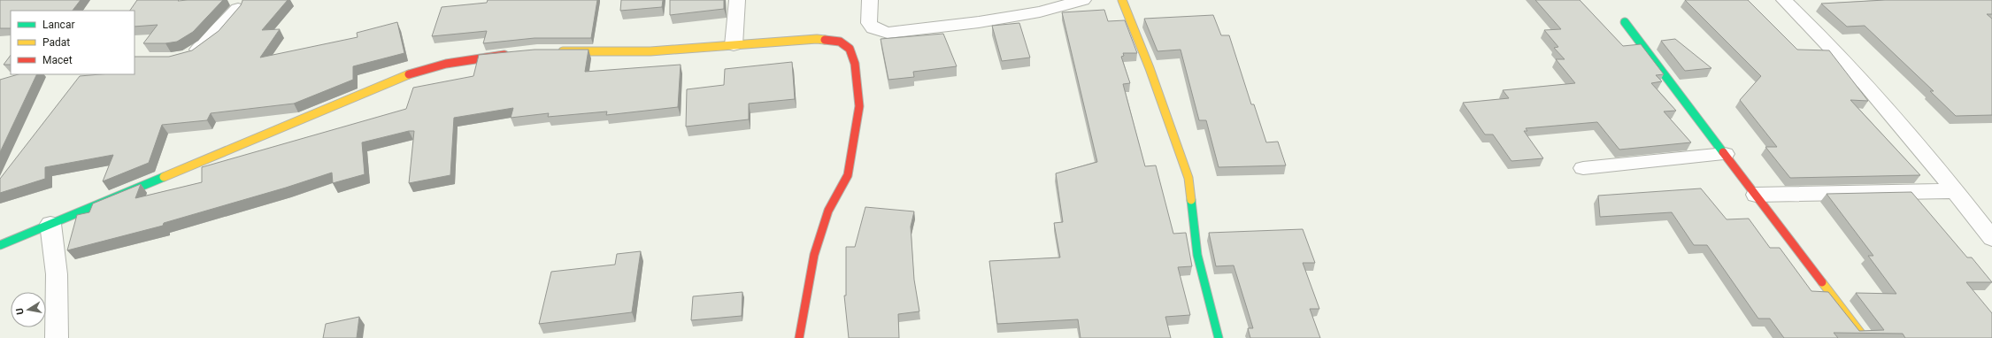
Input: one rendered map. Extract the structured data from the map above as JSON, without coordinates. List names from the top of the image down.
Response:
{
  "legend": ["Lancar", "Padat", "Macet"],
  "north": "left"
}
